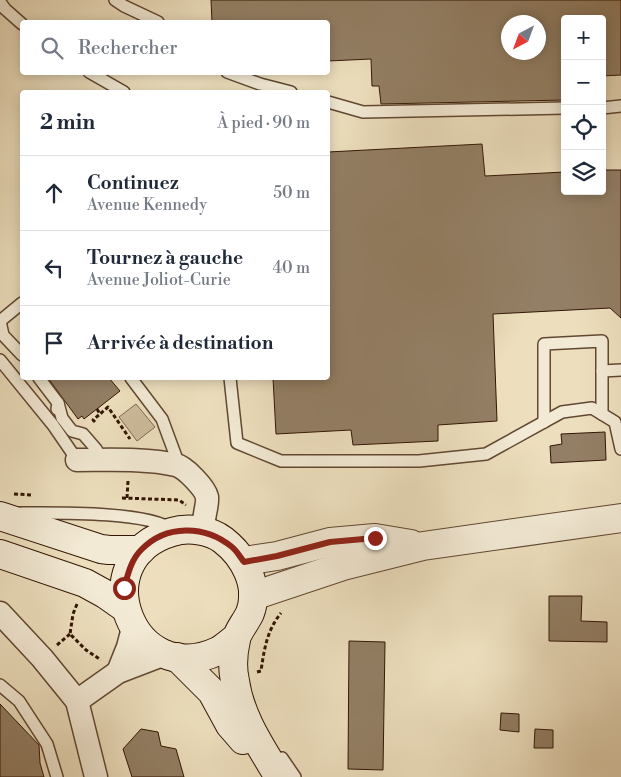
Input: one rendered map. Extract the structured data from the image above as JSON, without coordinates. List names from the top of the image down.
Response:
{
  "north": "bottom left",
  "page": {
    "map_buttons": ["+", "−"],
    "search": "Rechercher",
    "heading": ["2 min", "À pied · 90 m"],
    "list": [
      ["Continuez", "Avenue Kennedy", "50 m"],
      ["Tournez à gauche", "Avenue Joliot-Curie", "40 m"],
      "Arrivée à destination"
    ]
  }
}
